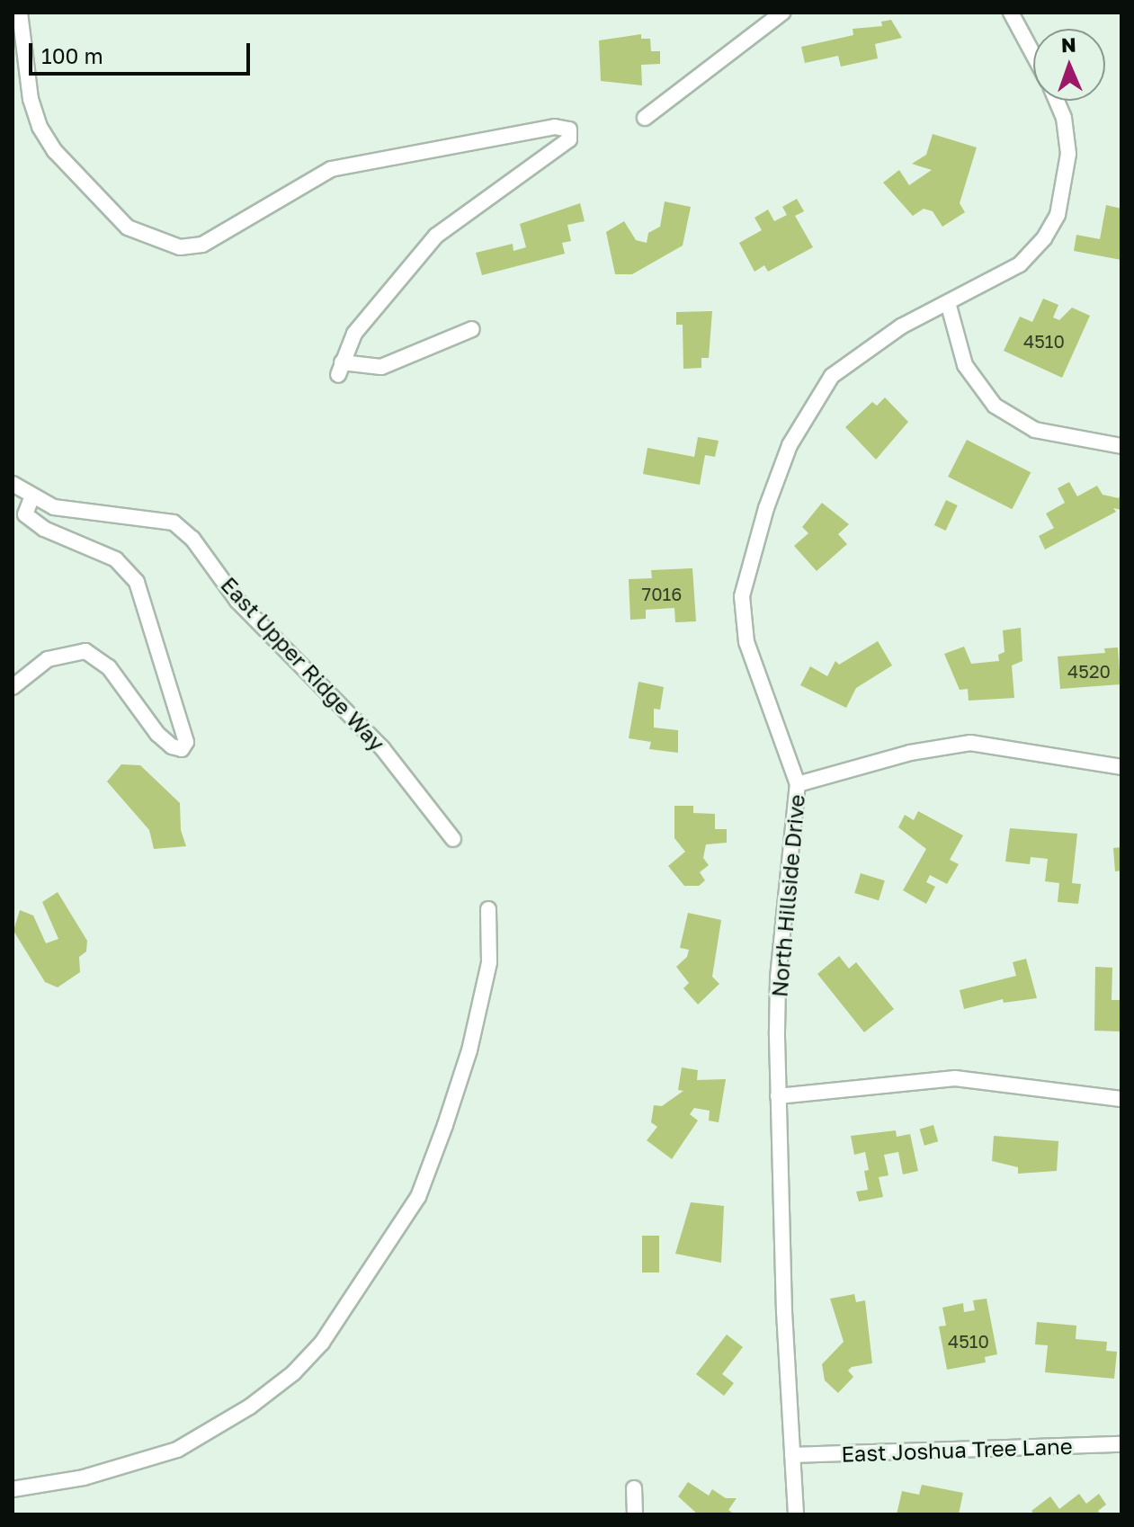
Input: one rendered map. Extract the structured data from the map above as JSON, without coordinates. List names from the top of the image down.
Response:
{
  "streets": {
    "street": ["East Upper Ridge Way", "North Hillside Drive", "East Joshua Tree Lane"]
  },
  "crossings": [
    ["North Hillside Drive", "East Joshua Tree Lane"]
  ],
  "house_numbers": [
    "4510",
    "7016",
    "4520",
    "4510"
  ],
  "scale_bar": "100 m",
  "north": "top"
}
